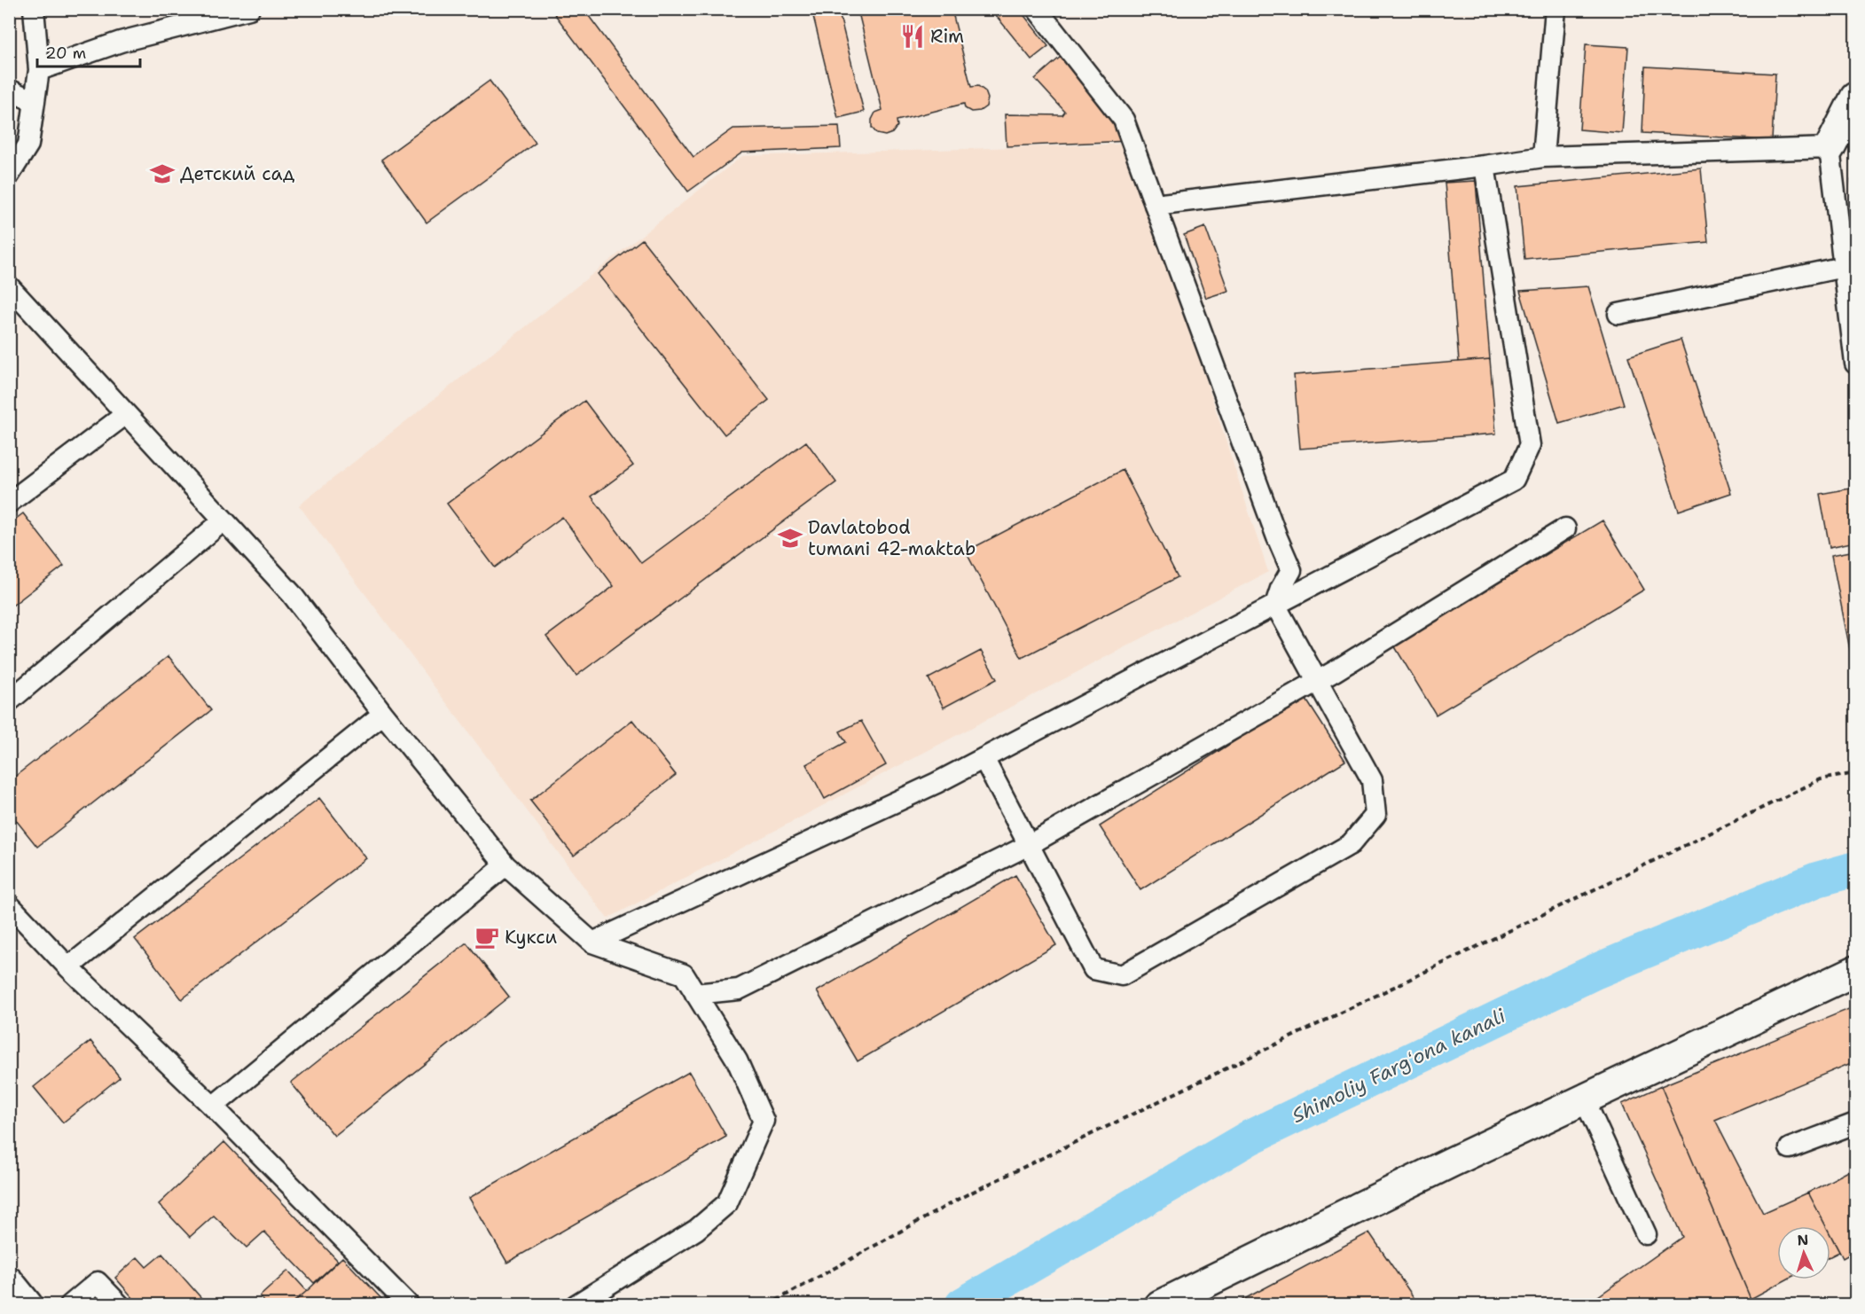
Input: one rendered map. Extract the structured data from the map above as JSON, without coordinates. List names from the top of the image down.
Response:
{
  "water": ["Shimoliy Fargʻona kanali"],
  "places": {
    "restaurant": ["Rim"],
    "school or university": ["Детский сад", "Davlatobod tumani 42-maktab"],
    "cafe": ["Кукси"]
  },
  "scale_bar": "20 m",
  "north": "top"
}
